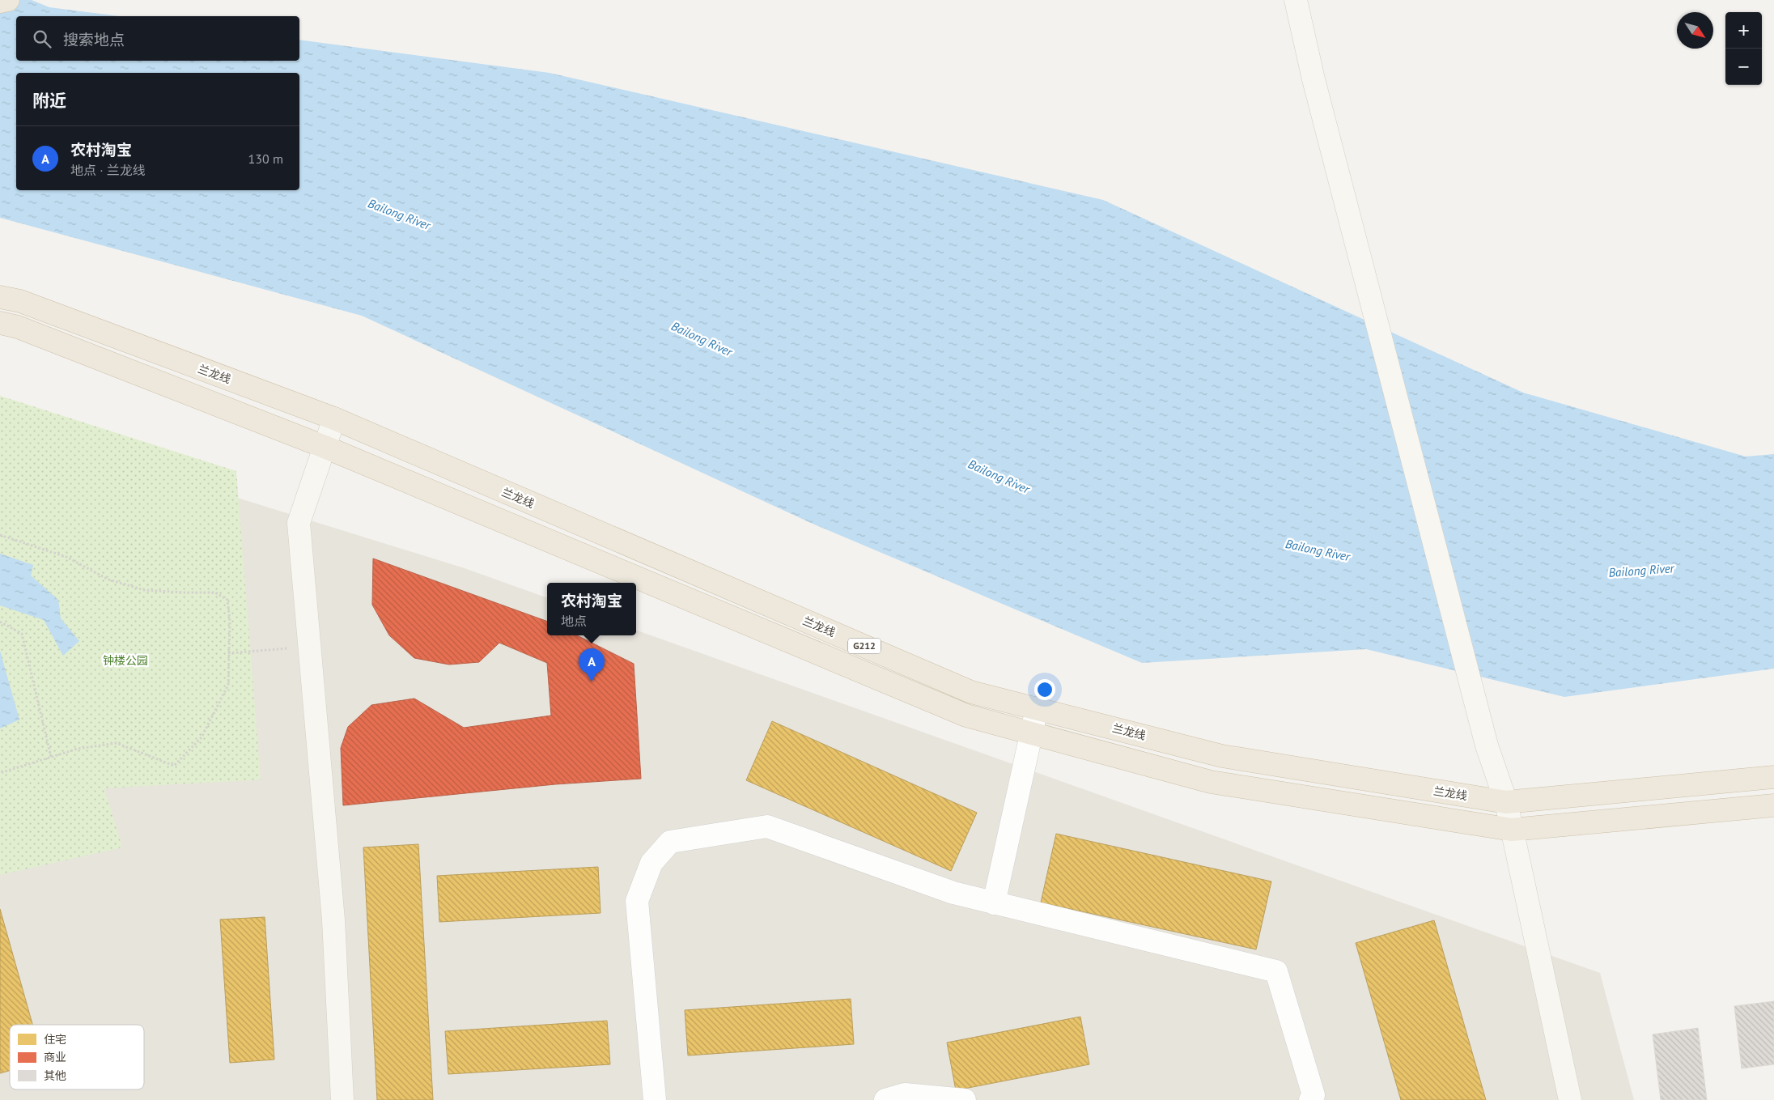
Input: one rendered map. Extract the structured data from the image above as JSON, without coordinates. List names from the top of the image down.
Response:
{
  "streets": {
    "highway": ["兰龙线", "G212"]
  },
  "water": ["Bailong River"],
  "parks": ["钟楼公园"],
  "legend": ["住宅", "商业", "其他"],
  "north": "bottom right",
  "page": {
    "map_buttons": ["+", "−"],
    "search": "搜索地点",
    "heading": "附近",
    "list": [
      {
        "mark": "A",
        "name": "农村淘宝",
        "note": "地点 · 兰龙线",
        "value": "130 m"
      }
    ],
    "popup": ["农村淘宝", "地点"],
    "pins": "A"
  }
}
